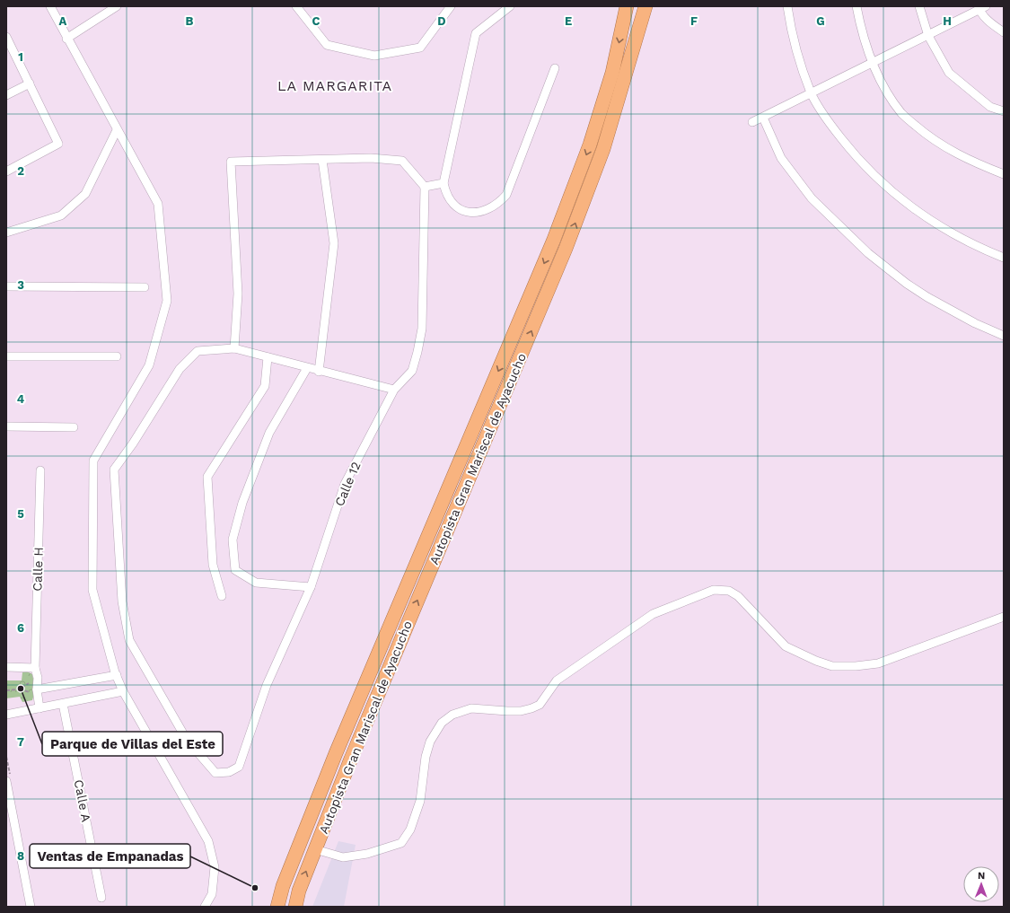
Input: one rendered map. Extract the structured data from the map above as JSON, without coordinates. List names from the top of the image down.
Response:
{
  "streets": {
    "highway": ["Autopista Gran Mariscal de Ayacucho"],
    "street": ["Calle 12", "Calle H", "Calle A"]
  },
  "districts": ["LA MARGARITA"],
  "places": ["Parque de Villas del Este", "Ventas de Empanadas"],
  "north": "top",
  "grid": {
    "columns": [
      "A",
      "B",
      "C",
      "D",
      "E",
      "F",
      "G",
      "H"
    ],
    "rows": [
      "1",
      "2",
      "3",
      "4",
      "5",
      "6",
      "7",
      "8"
    ]
  }
}
